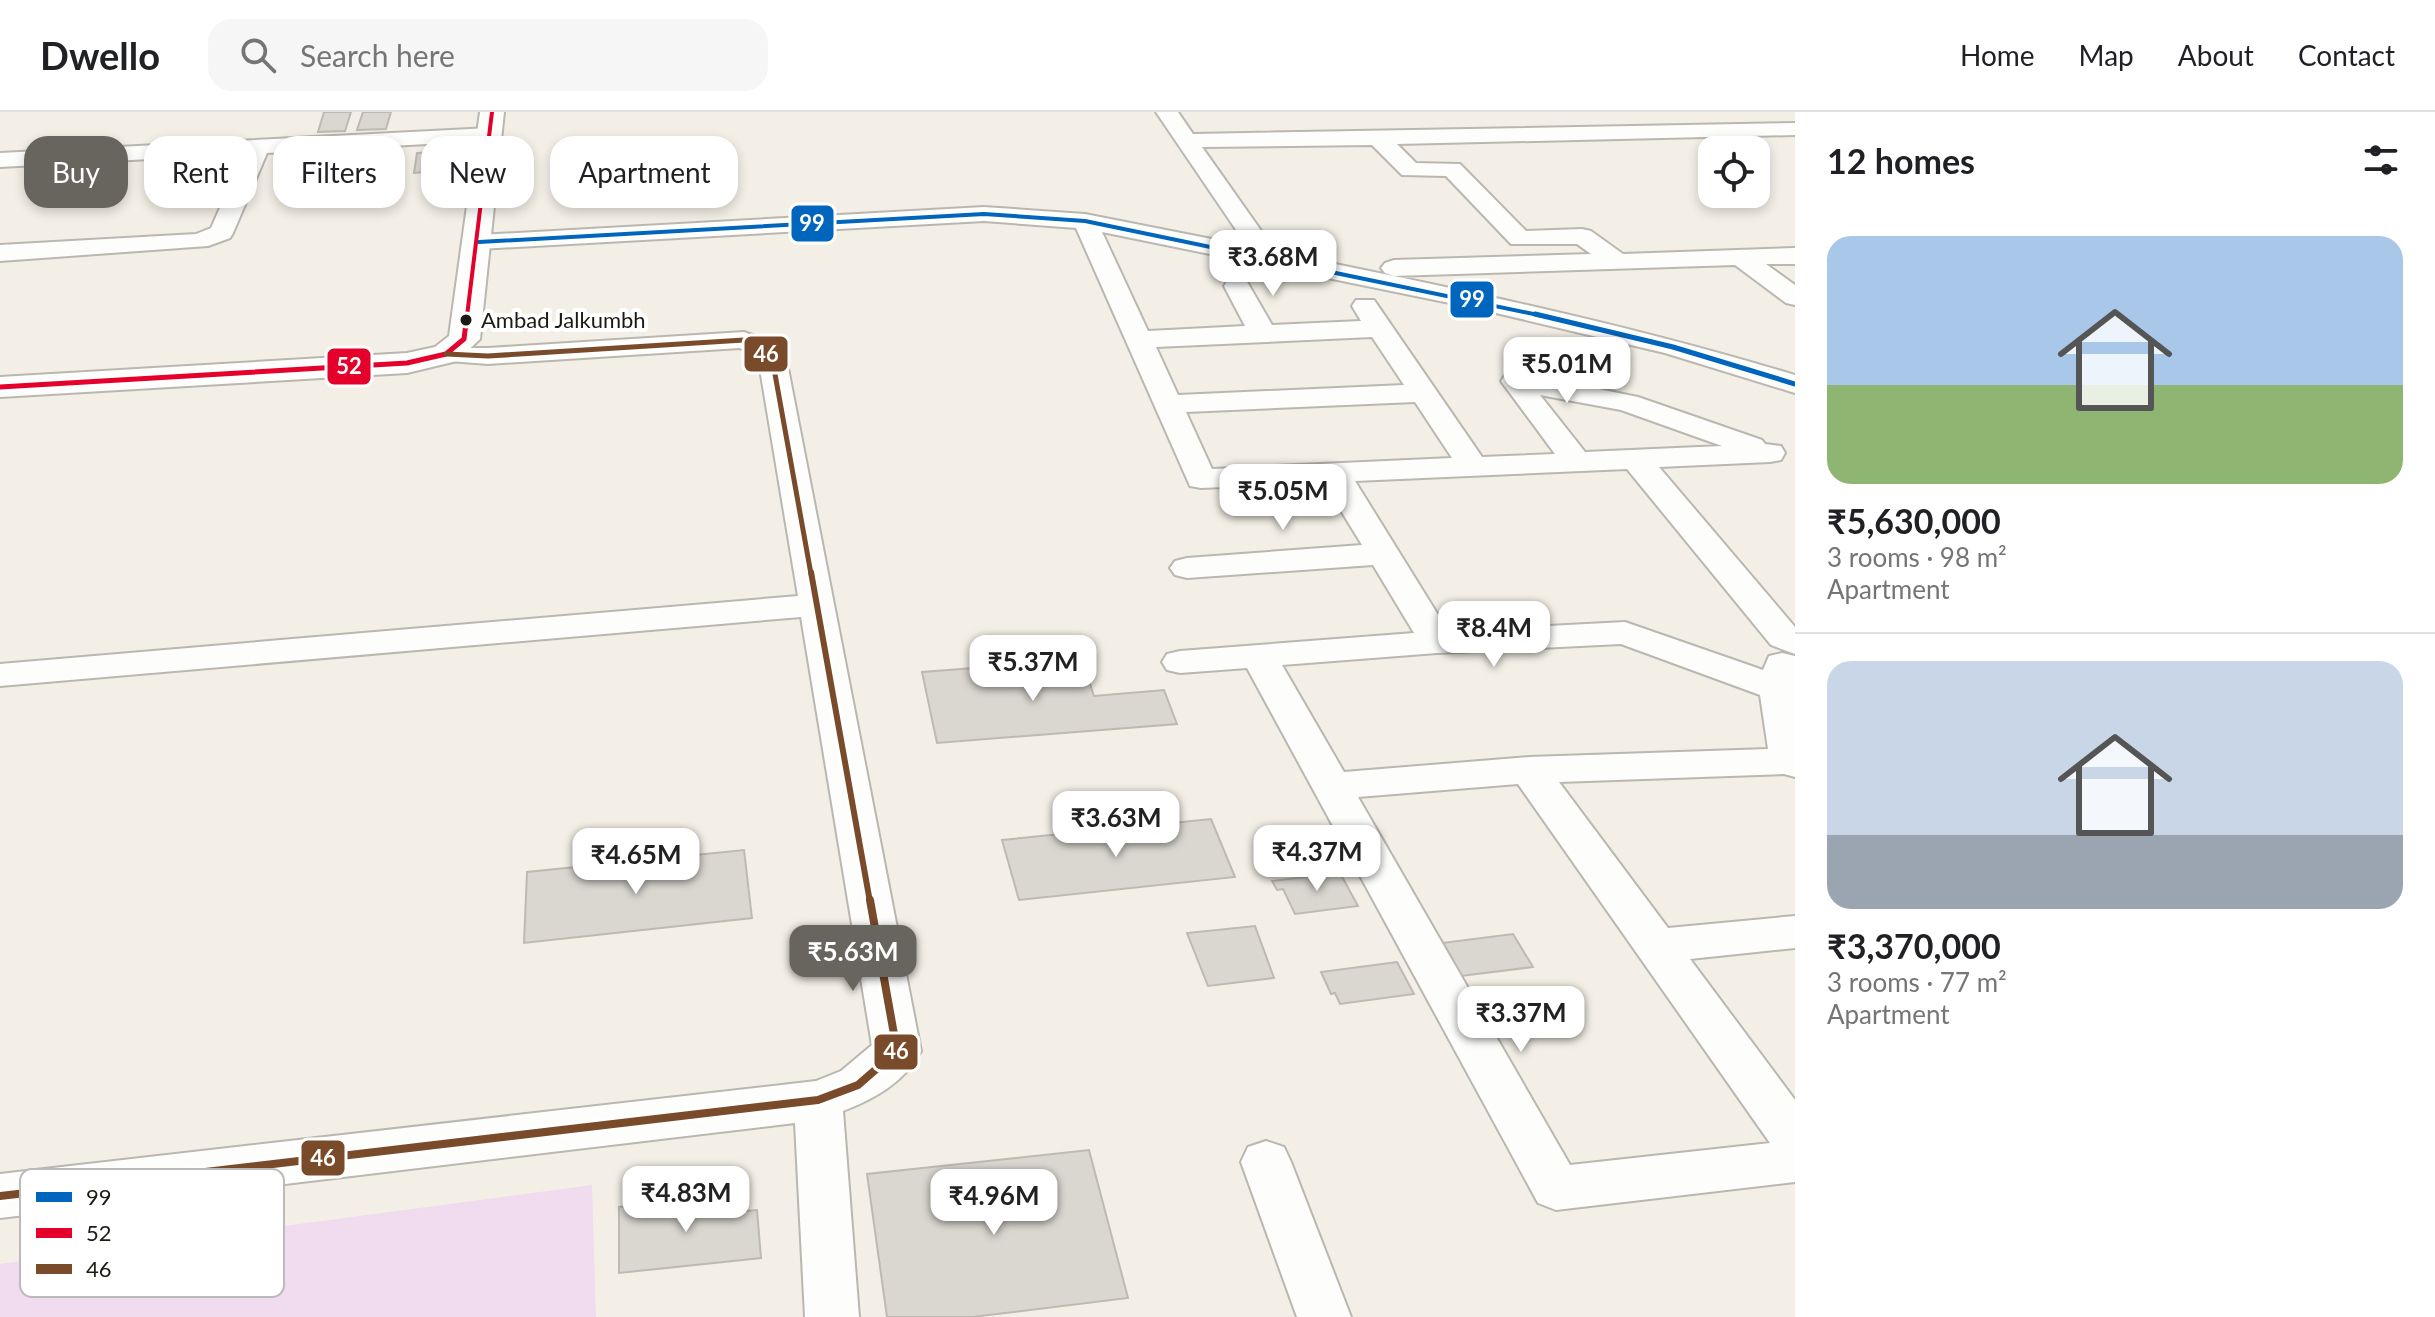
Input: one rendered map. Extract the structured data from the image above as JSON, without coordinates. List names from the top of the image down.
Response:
{
  "places": ["Ambad Jalkumbh"],
  "lines": ["transit line 52", "transit line 99", "transit line 46"],
  "legend": ["99", "52", "46"],
  "page": {
    "header": "Dwello",
    "search": "Search here",
    "nav": [
      "Home",
      "Map",
      "About",
      "Contact"
    ],
    "heading": "12 homes",
    "chip": [
      "Buy",
      "Rent",
      "Filters",
      "New",
      "Apartment"
    ],
    "list": [
      {
        "name": "₹5,630,000",
        "note": "3 rooms · 98 m² · Apartment"
      },
      {
        "name": "₹3,370,000",
        "note": "3 rooms · 77 m² · Apartment"
      }
    ],
    "price": [
      "₹3.68M",
      "₹5.01M",
      "₹5.05M",
      "₹8.4M",
      "₹5.37M",
      "₹3.63M",
      "₹4.37M",
      "₹4.65M",
      "₹5.63M",
      "₹3.37M",
      "₹4.83M",
      "₹4.96M"
    ]
  }
}
